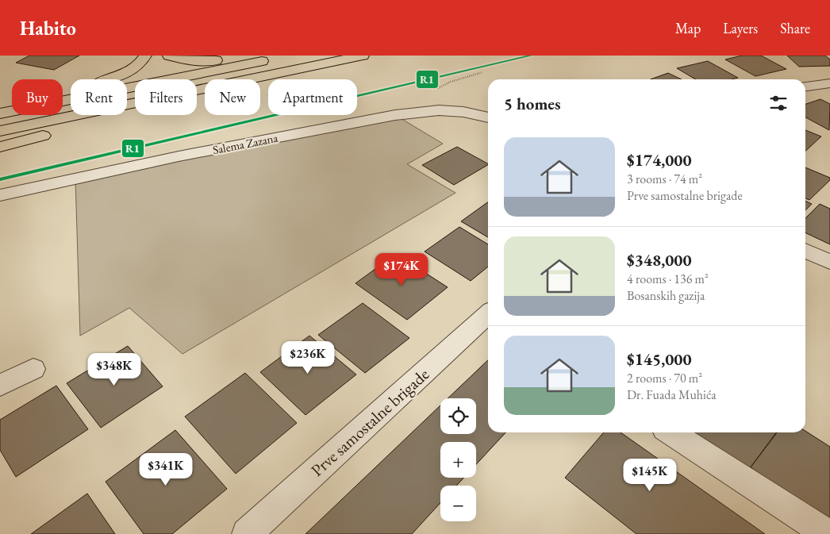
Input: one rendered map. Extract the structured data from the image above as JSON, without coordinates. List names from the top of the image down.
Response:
{
  "streets": {
    "street": ["Salema Zazana", "Prve samostalne brigade"]
  },
  "lines": ["transit line R1"],
  "page": {
    "header": "Habito",
    "nav": ["Map", "Layers", "Share"],
    "chip": [
      "Buy",
      "Rent",
      "Filters",
      "New",
      "Apartment"
    ],
    "heading": "5 homes",
    "list": [
      {
        "name": "$174,000",
        "note": "3 rooms · 74 m² · Prve samostalne brigade"
      },
      {
        "name": "$348,000",
        "note": "4 rooms · 136 m² · Bosanskih gazija"
      },
      {
        "name": "$145,000",
        "note": "2 rooms · 70 m² · Dr. Fuada Muhića"
      }
    ],
    "price": [
      "$174K",
      "$236K",
      "$348K",
      "$341K",
      "$145K"
    ],
    "map_buttons": ["+", "−"]
  }
}
